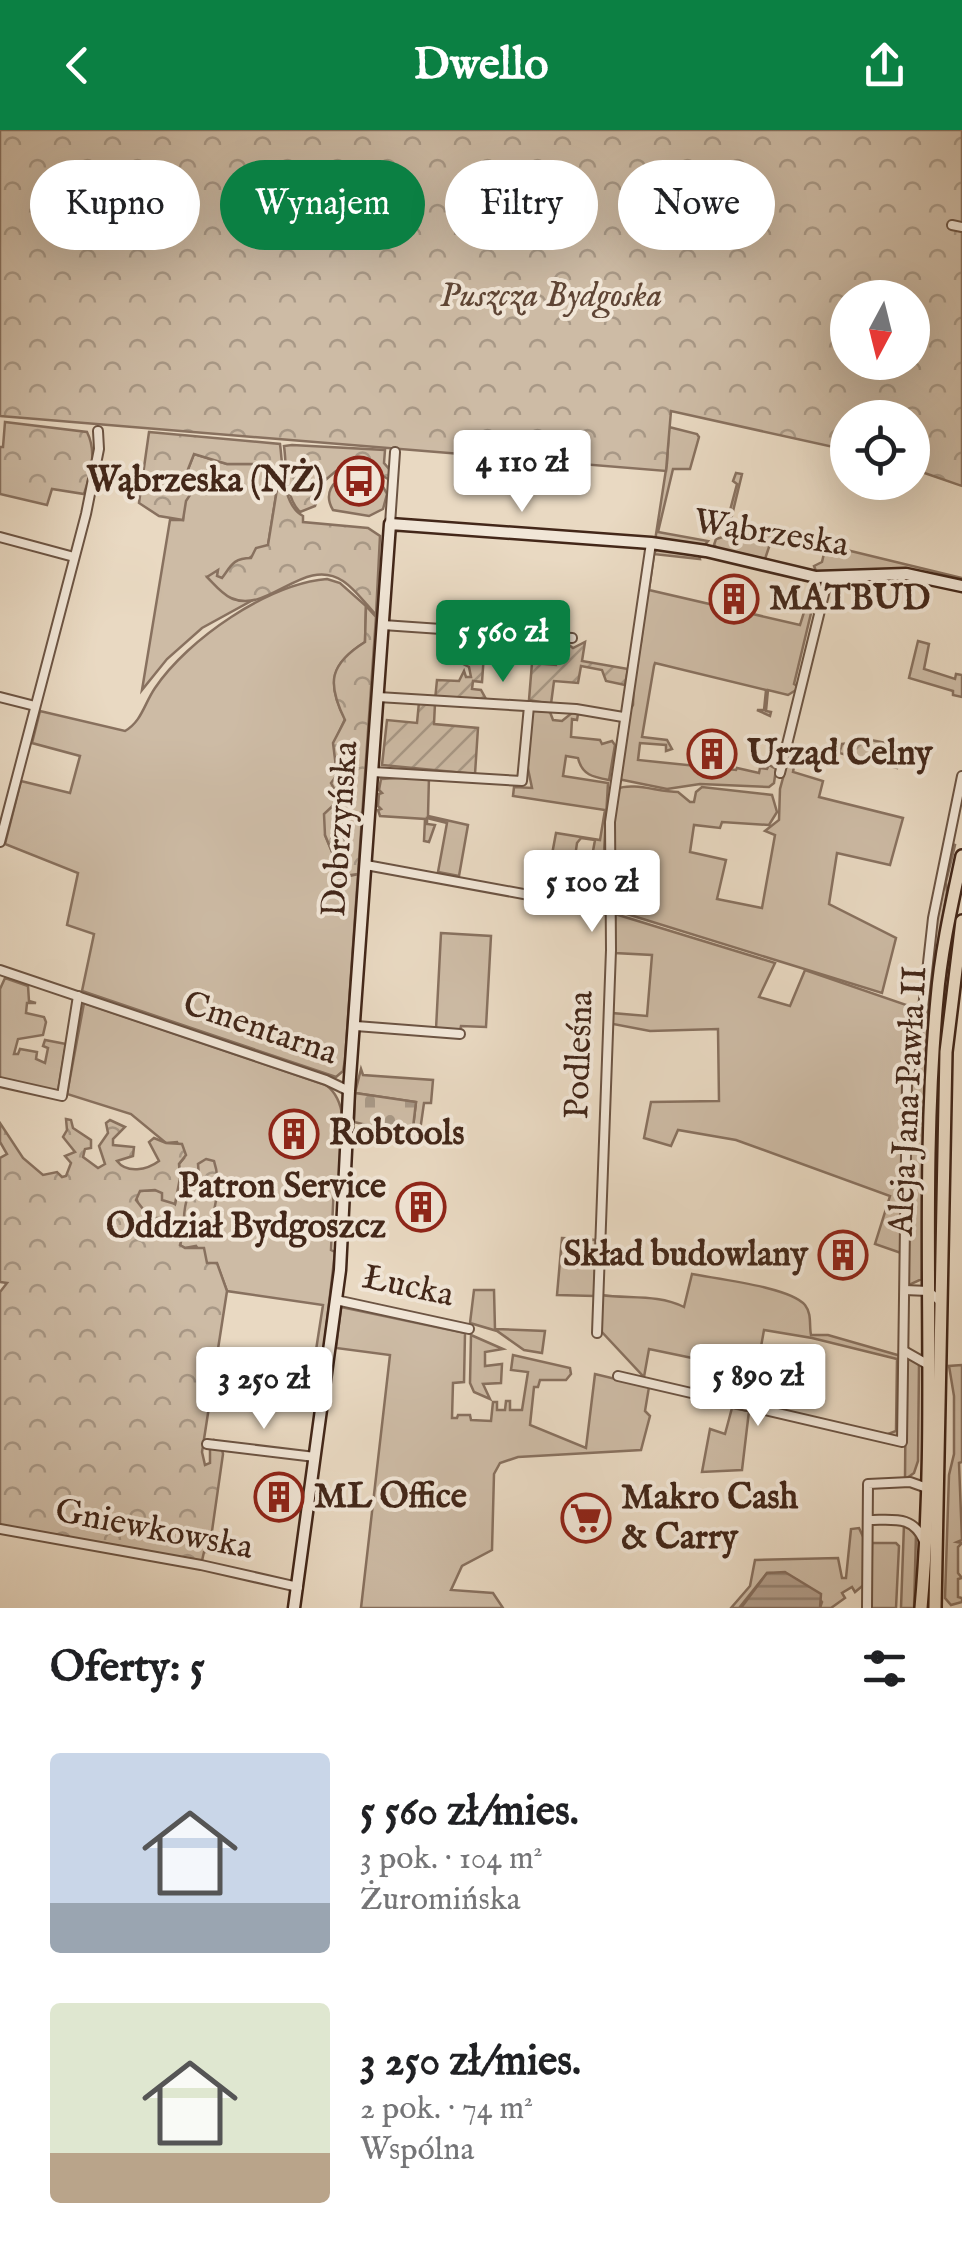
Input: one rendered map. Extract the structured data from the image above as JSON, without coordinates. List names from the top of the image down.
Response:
{
  "streets": {
    "main road": ["Aleja Jana Pawła II"],
    "street": [
      "Wąbrzeska",
      "Dobrzyńska",
      "Cmentarna",
      "Podleśna",
      "Łucka",
      "Gniewkowska"
    ]
  },
  "crossings": [
    ["Wąbrzeska", "Dobrzyńska"],
    ["Wąbrzeska", "Podleśna"],
    ["Dobrzyńska", "Cmentarna"],
    ["Cmentarna", "Łucka"],
    ["Cmentarna", "Gniewkowska"]
  ],
  "parks": ["Puszcza Bydgoska"],
  "places": {
    "bus stop": ["Wąbrzeska (NŻ)"],
    "building": [
      "MATBUD",
      "Urząd Celny",
      "Robtools",
      "Patron Service Oddział Bydgoszcz",
      "Skład budowlany",
      "ML Office"
    ],
    "supermarket": ["Makro Cash & Carry"]
  },
  "north": "bottom",
  "page": {
    "header": "Dwello",
    "chip": [
      "Kupno",
      "Wynajem",
      "Filtry",
      "Nowe"
    ],
    "price": [
      "4 110 zł",
      "5 560 zł",
      "5 100 zł",
      "5 890 zł",
      "3 250 zł"
    ],
    "heading": "Oferty: 5",
    "list": [
      {
        "name": "5 560 zł/mies.",
        "note": "3 pok. · 104 m² · Żuromińska"
      },
      {
        "name": "3 250 zł/mies.",
        "note": "2 pok. · 74 m² · Wspólna"
      }
    ]
  }
}
